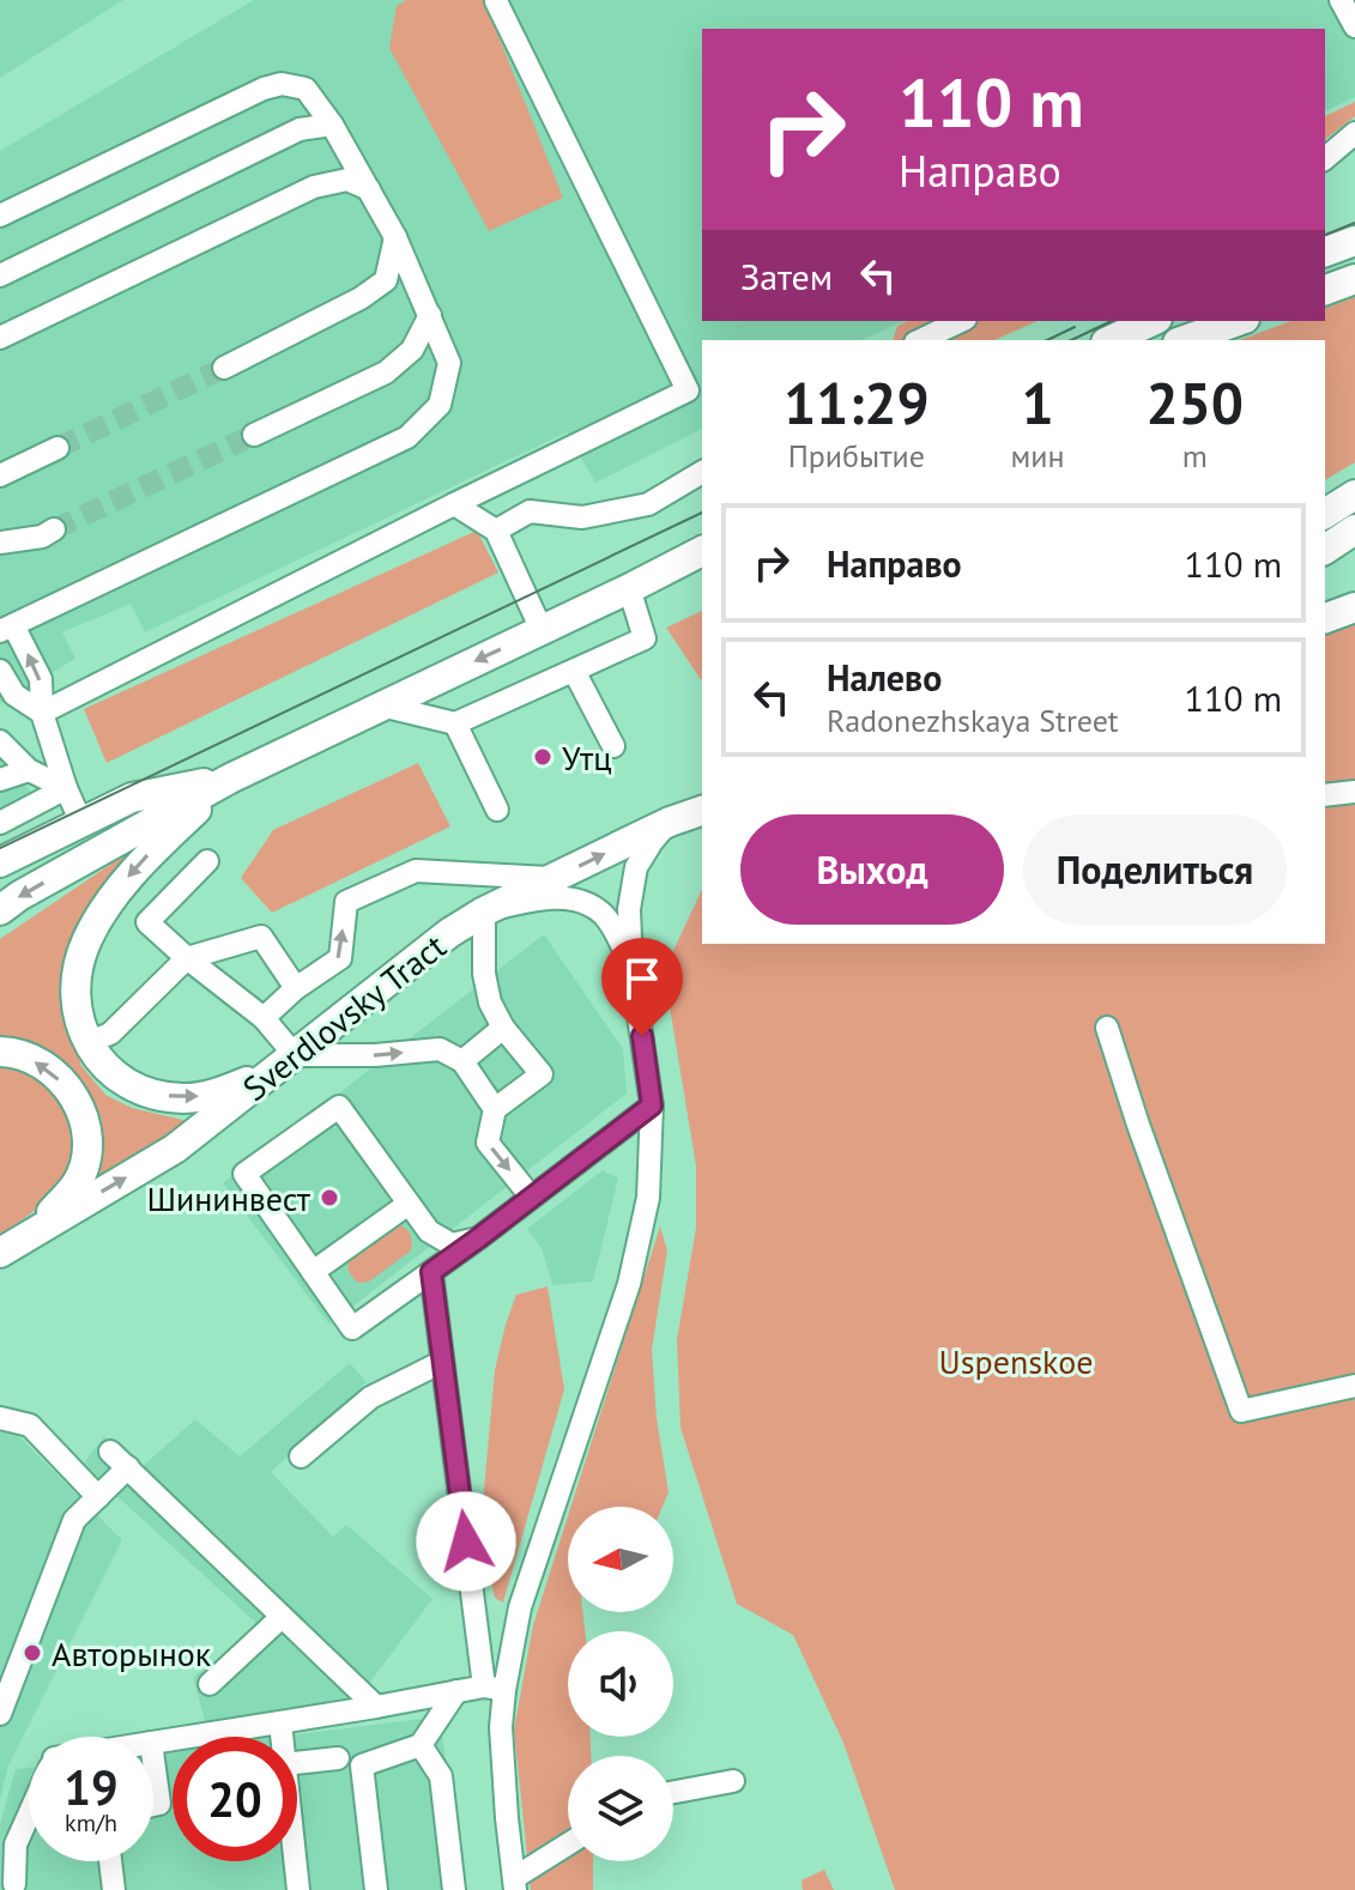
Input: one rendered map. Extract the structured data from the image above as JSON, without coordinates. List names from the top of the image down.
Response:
{
  "streets": {
    "main road": ["Sverdlovsky Tract"]
  },
  "one_way": ["Sverdlovsky Tract"],
  "parks": ["Uspenskoe"],
  "places": ["Утц", "Шининвест", "Авторынок"],
  "north": "left",
  "page": {
    "turn": ["110 m", "Направо"],
    "then": "Затем",
    "eta": [
      "11:29",
      "Прибытие",
      "1",
      "мин",
      "250",
      "m"
    ],
    "list": [
      {
        "name": "Направо",
        "value": "110 m"
      },
      {
        "name": "Налево",
        "note": "Radonezhskaya Street",
        "value": "110 m"
      }
    ],
    "buttons": ["Выход", "Поделиться"],
    "speed": "19 km/h",
    "limit": "20"
  }
}
